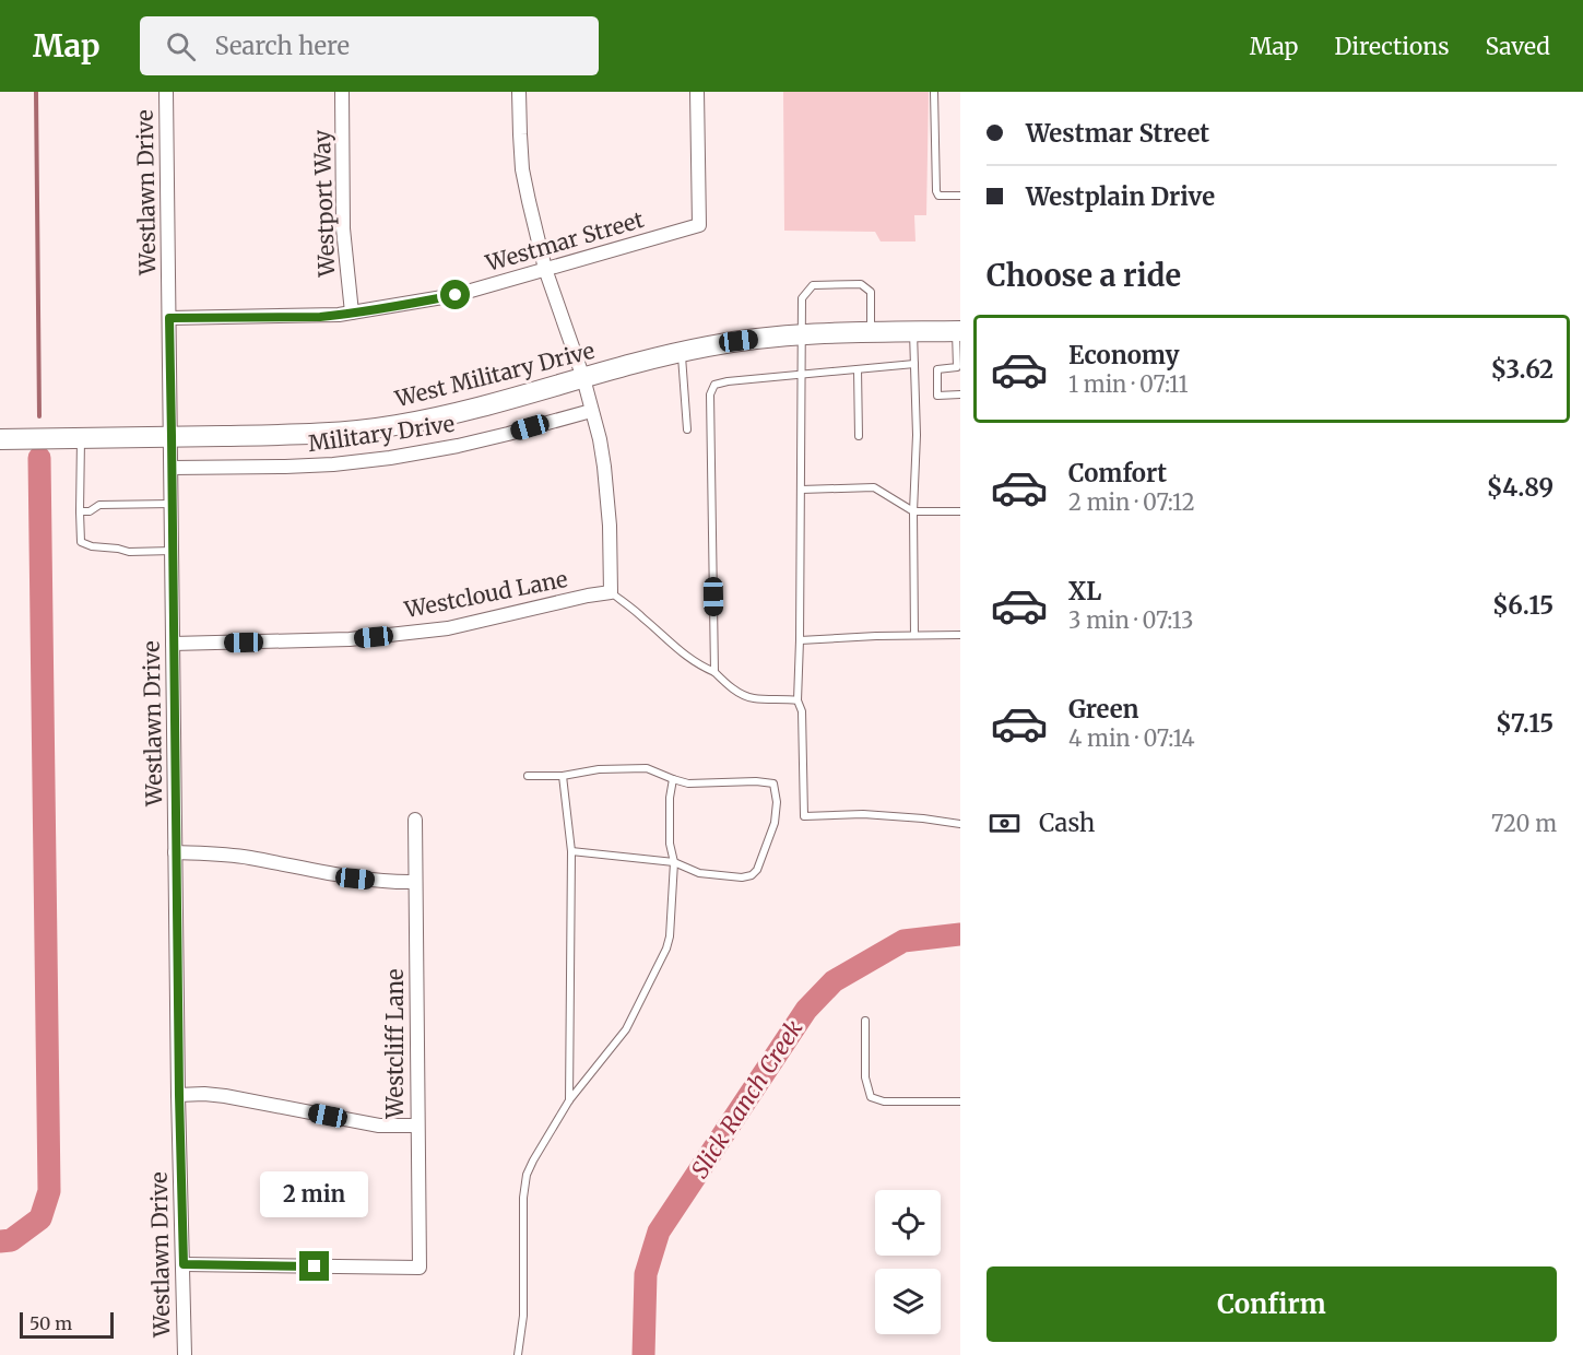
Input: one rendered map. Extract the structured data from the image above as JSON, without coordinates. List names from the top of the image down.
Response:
{
  "streets": {
    "main road": ["West Military Drive"],
    "street": [
      "Westlawn Drive",
      "Westport Way",
      "Westmar Street",
      "Military Drive",
      "Westcloud Lane",
      "Westcliff Lane"
    ]
  },
  "crossings": [
    ["Westlawn Drive", "Westmar Street"],
    ["Westlawn Drive", "West Military Drive"],
    ["Westlawn Drive", "Military Drive"],
    ["Westlawn Drive", "Westcloud Lane"],
    ["Westlawn Drive", "Westcliff Lane"],
    ["Westport Way", "Westmar Street"]
  ],
  "water": ["Slick Ranch Creek"],
  "scale_bar": "50 m",
  "page": {
    "header": "Map",
    "search": "Search here",
    "nav": ["Map", "Directions", "Saved"],
    "banner": ["Westmar Street", "Westplain Drive"],
    "heading": "Choose a ride",
    "list": [
      {
        "name": "Economy",
        "note": "1 min · 07:11",
        "value": "$3.62"
      },
      {
        "name": "Comfort",
        "note": "2 min · 07:12",
        "value": "$4.89"
      },
      {
        "name": "XL",
        "note": "3 min · 07:13",
        "value": "$6.15"
      },
      {
        "name": "Green",
        "note": "4 min · 07:14",
        "value": "$7.15"
      }
    ],
    "pay": ["Cash", "720 m"],
    "bubble": "2 min",
    "buttons": "Confirm",
    "scale": "50 m"
  }
}
